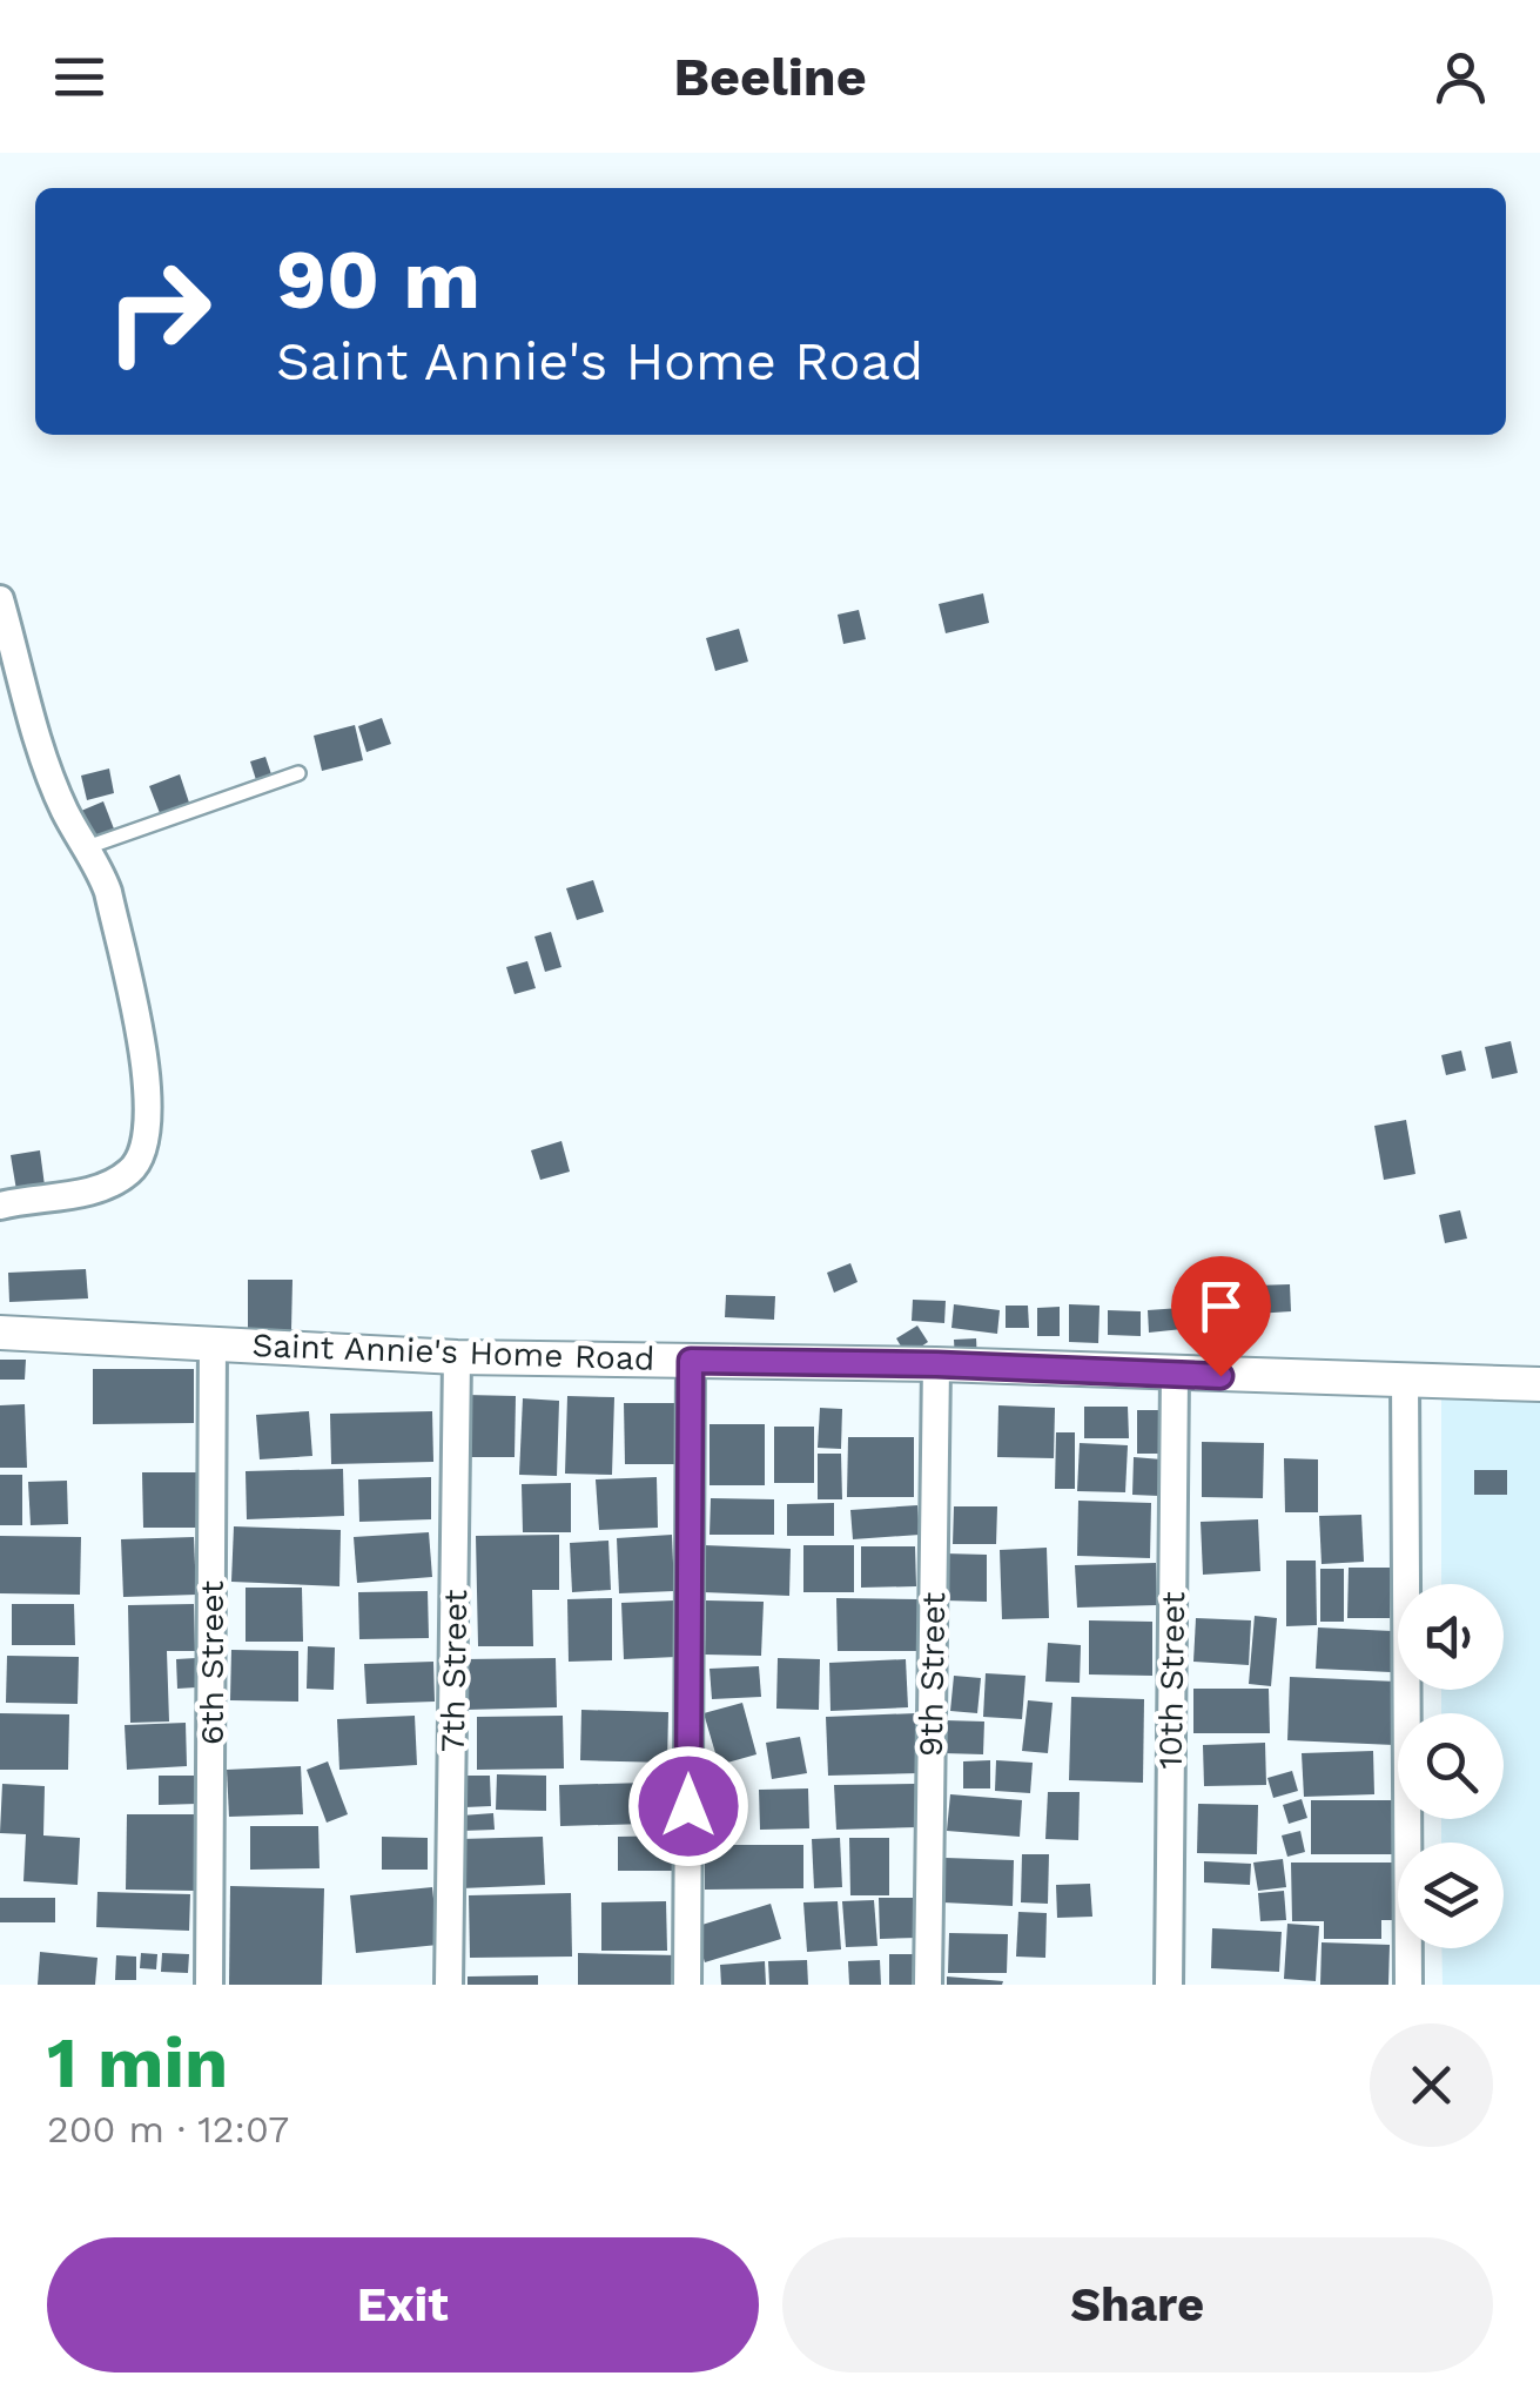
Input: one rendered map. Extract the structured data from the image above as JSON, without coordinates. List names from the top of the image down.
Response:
{
  "streets": {
    "street": [
      "Saint Annie's Home Road",
      "6th Street",
      "7th Street",
      "9th Street",
      "10th Street"
    ]
  },
  "crossings": [
    ["Saint Annie's Home Road", "6th Street"],
    ["Saint Annie's Home Road", "7th Street"],
    ["Saint Annie's Home Road", "9th Street"],
    ["Saint Annie's Home Road", "10th Street"]
  ],
  "page": {
    "header": "Beeline",
    "turn": ["90 m", "Saint Annie's Home Road"],
    "heading": ["1 min", "200 m · 12:07"],
    "buttons": ["Exit", "Share"]
  }
}
